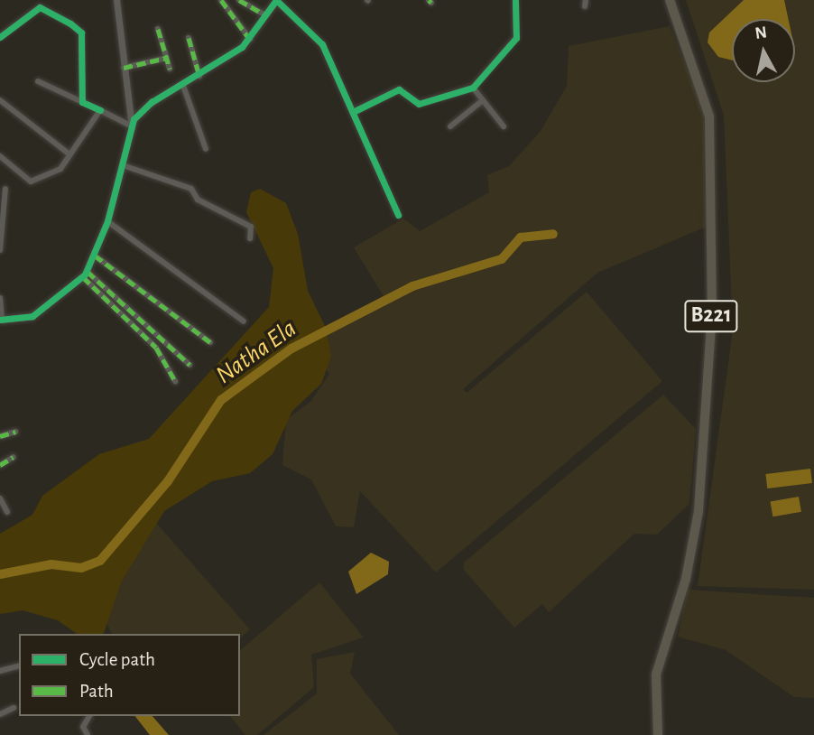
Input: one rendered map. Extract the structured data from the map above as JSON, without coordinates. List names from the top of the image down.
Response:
{
  "streets": {
    "main road": ["B221"]
  },
  "water": ["Natha Ela"],
  "legend": ["Cycle path", "Path"],
  "north": "top"
}
